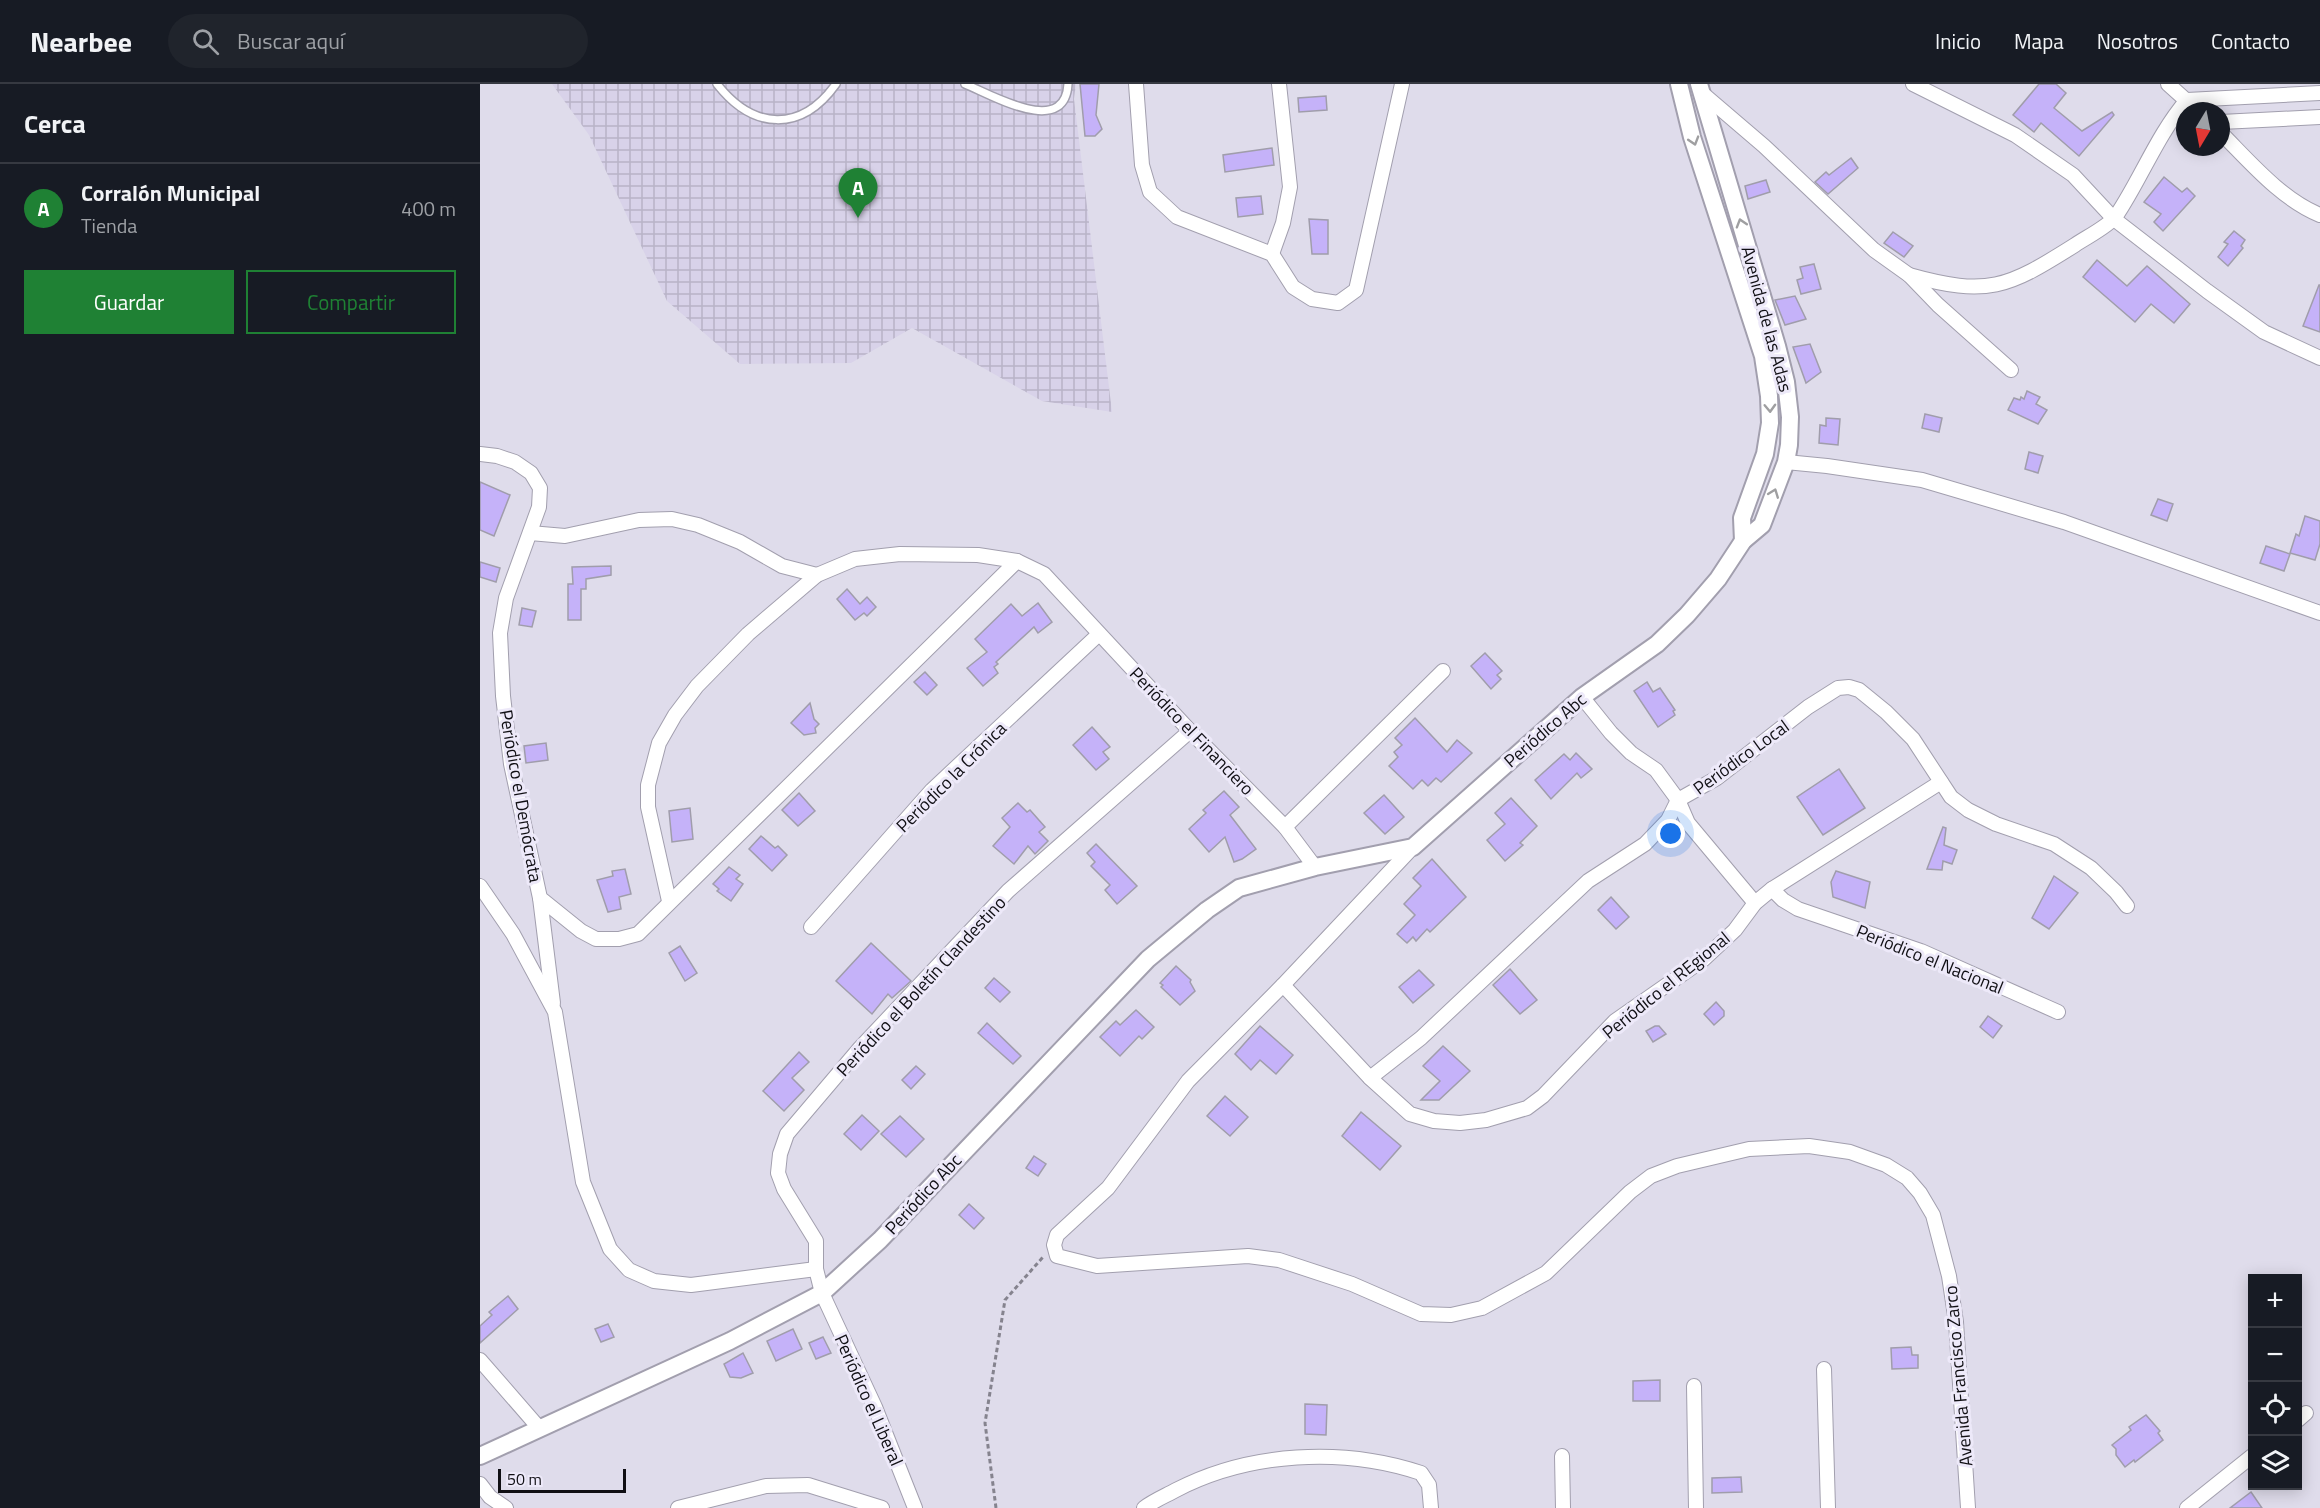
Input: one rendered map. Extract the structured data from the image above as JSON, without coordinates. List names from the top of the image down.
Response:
{
  "streets": {
    "street": [
      "Avenida de las Adas",
      "Periódico Abc",
      "Periódico el Financiero",
      "Periódico Local",
      "Periódico la Crónica",
      "Periódico el Demócrata",
      "Periódico el Nacional",
      "Periódico el REgional",
      "Periódico el Boletín Clandestino",
      "Avenida Francisco Zarco",
      "Periódico el Liberal"
    ]
  },
  "crossings": [
    ["Avenida de las Adas", "Periódico Abc"],
    ["Periódico Abc", "Periódico el Boletín Clandestino"],
    ["Periódico Abc", "Periódico el Liberal"],
    ["Periódico el Financiero", "Periódico la Crónica"],
    ["Periódico el Financiero", "Periódico el Demócrata"],
    ["Periódico el Financiero", "Periódico el Boletín Clandestino"],
    ["Periódico Local", "Periódico el REgional"],
    ["Periódico el Nacional", "Periódico el REgional"],
    ["Periódico el Boletín Clandestino", "Periódico el Liberal"]
  ],
  "scale_bar": "50 m",
  "north": "bottom",
  "page": {
    "header": "Nearbee",
    "search": "Buscar aquí",
    "nav": [
      "Inicio",
      "Mapa",
      "Nosotros",
      "Contacto"
    ],
    "heading": "Cerca",
    "list": [
      {
        "mark": "A",
        "name": "Corralón Municipal",
        "note": "Tienda",
        "value": "400 m"
      }
    ],
    "pins": "A",
    "buttons": ["Guardar", "Compartir"],
    "map_buttons": ["+", "−"],
    "scale": "50 m"
  }
}
